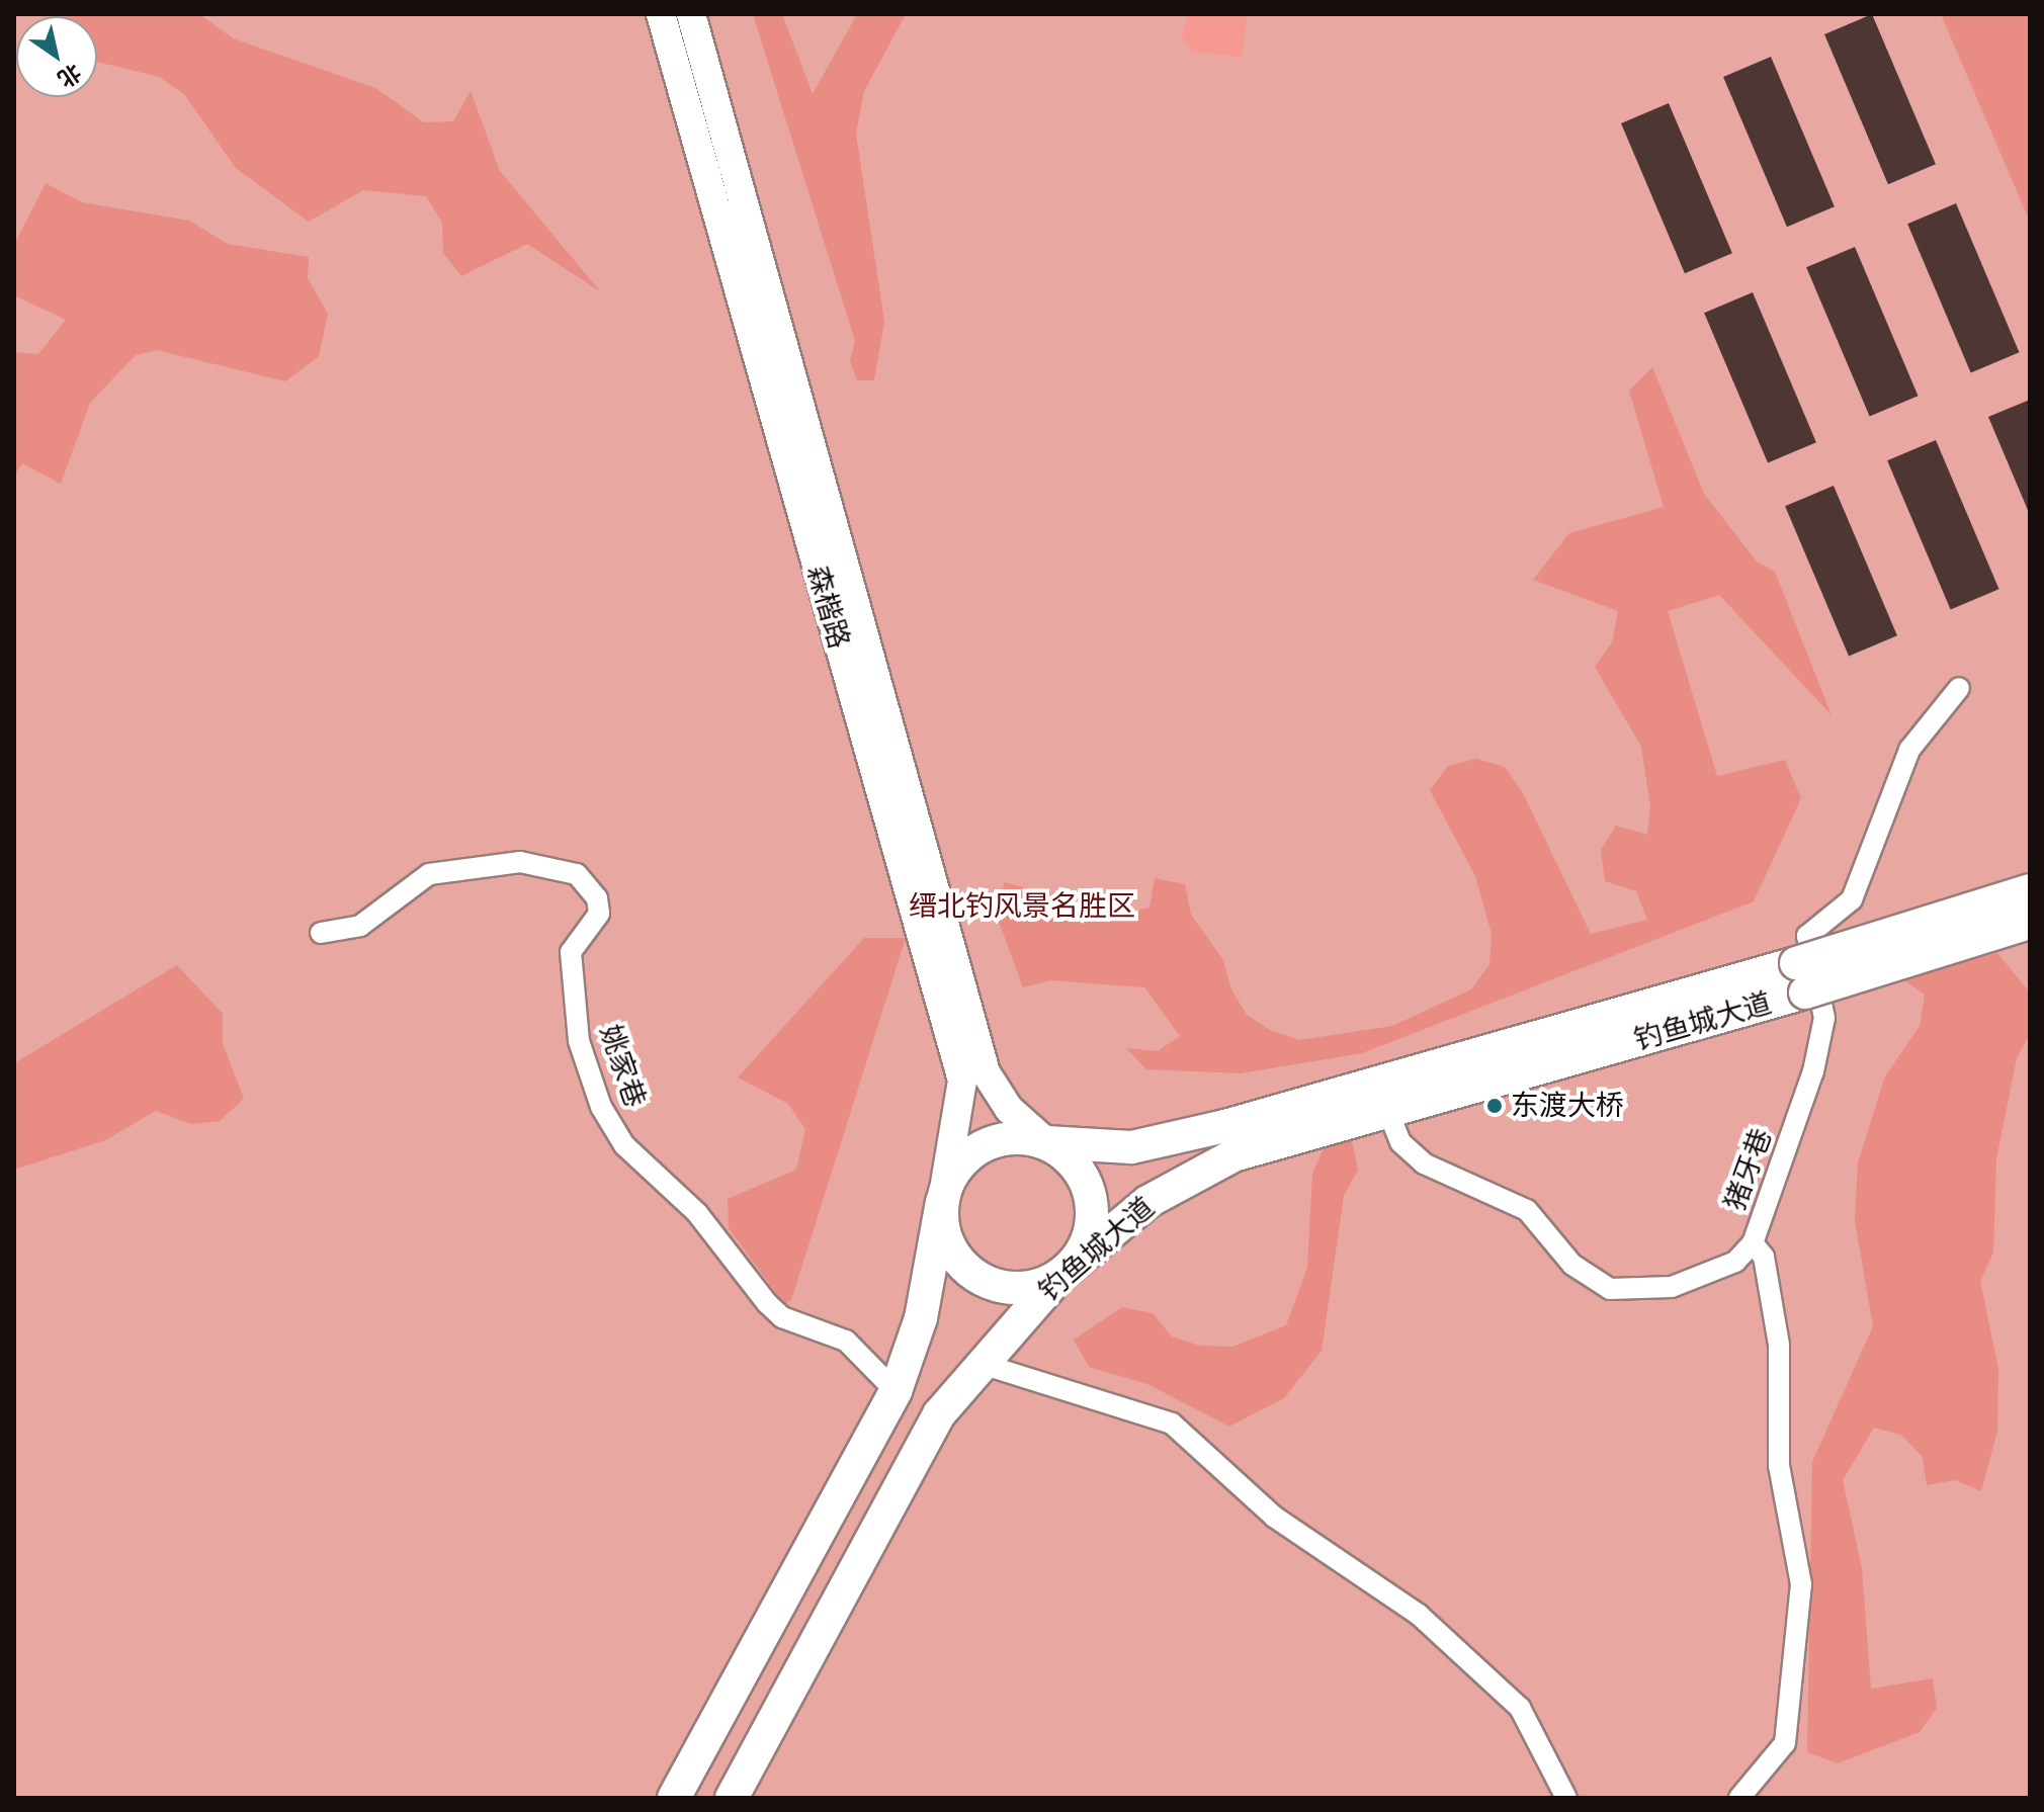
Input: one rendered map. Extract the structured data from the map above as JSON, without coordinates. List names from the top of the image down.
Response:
{
  "streets": {
    "main road": ["森楷路", "钓鱼城大道"],
    "street": ["姚家巷", "猪牙巷"]
  },
  "crossings": [
    ["森楷路", "钓鱼城大道"]
  ],
  "parks": ["缙北钓风景名胜区"],
  "places": ["东渡大桥"],
  "north": "bottom right"
}
